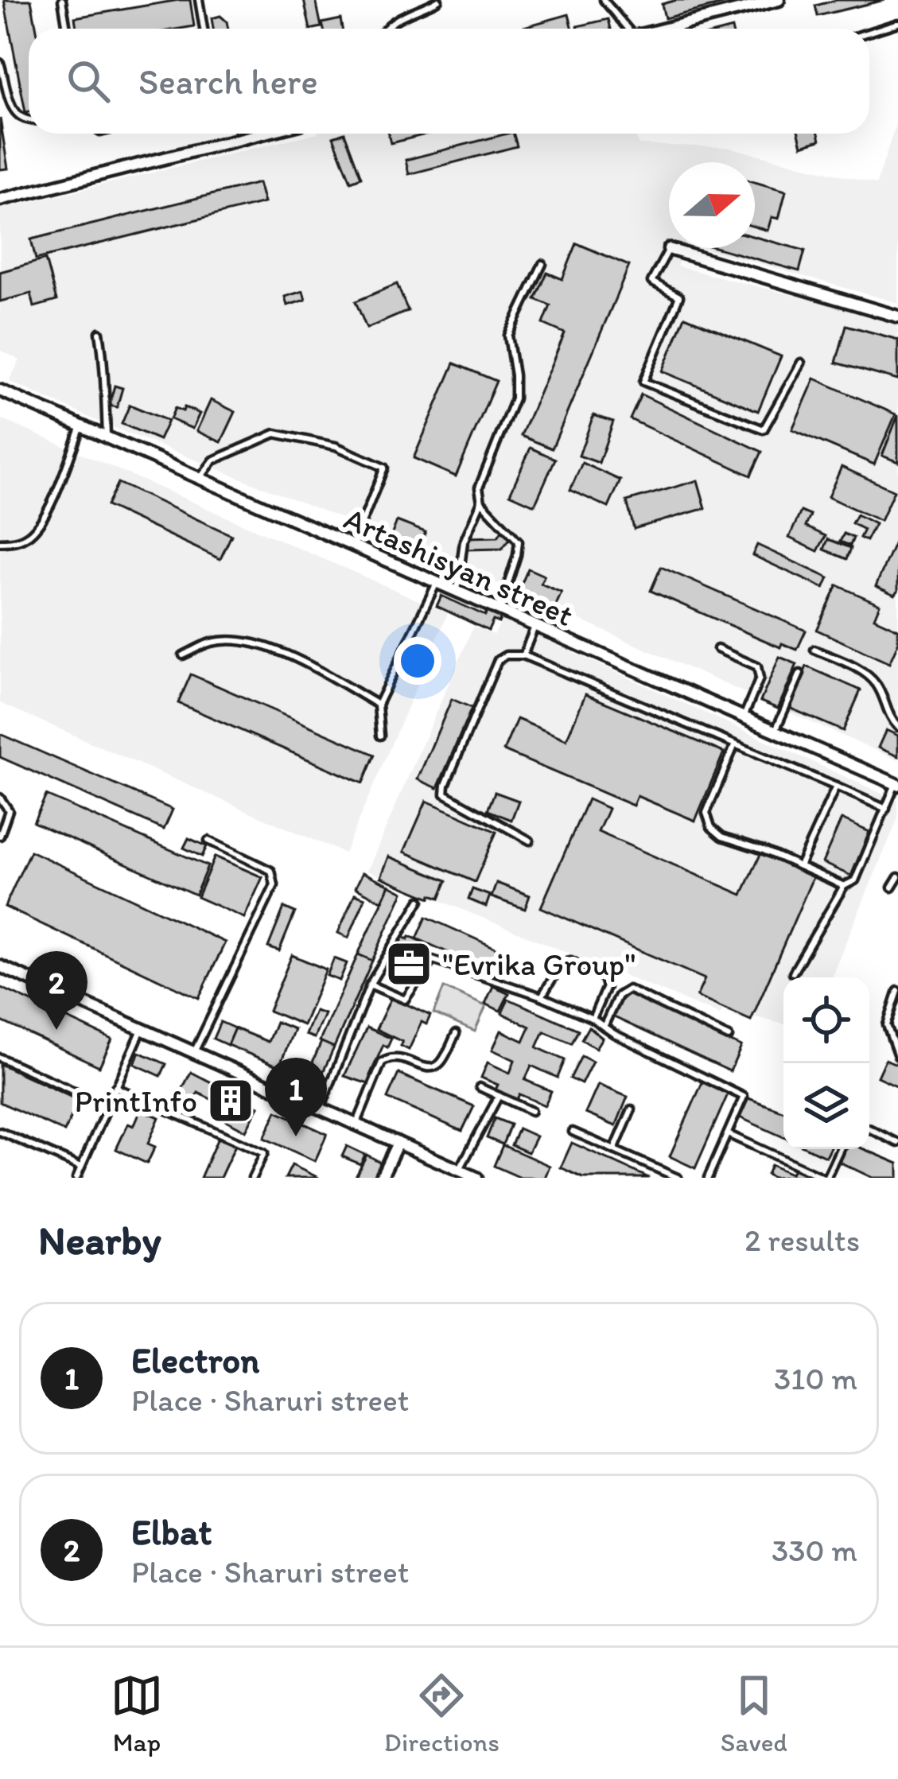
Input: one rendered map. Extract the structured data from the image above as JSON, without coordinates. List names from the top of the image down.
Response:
{
  "streets": {
    "street": ["Artashisyan street"]
  },
  "places": {
    "office": ["\"Evrika Group\""],
    "building": ["PrintInfo"]
  },
  "north": "right",
  "page": {
    "search": "Search here",
    "pins": ["2", "1"],
    "heading": ["Nearby", "2 results"],
    "list": [
      {
        "mark": "1",
        "name": "Electron",
        "note": "Place · Sharuri street",
        "value": "310 m"
      },
      {
        "mark": "2",
        "name": "Elbat",
        "note": "Place · Sharuri street",
        "value": "330 m"
      }
    ],
    "nav": ["Map", "Directions", "Saved"]
  }
}
